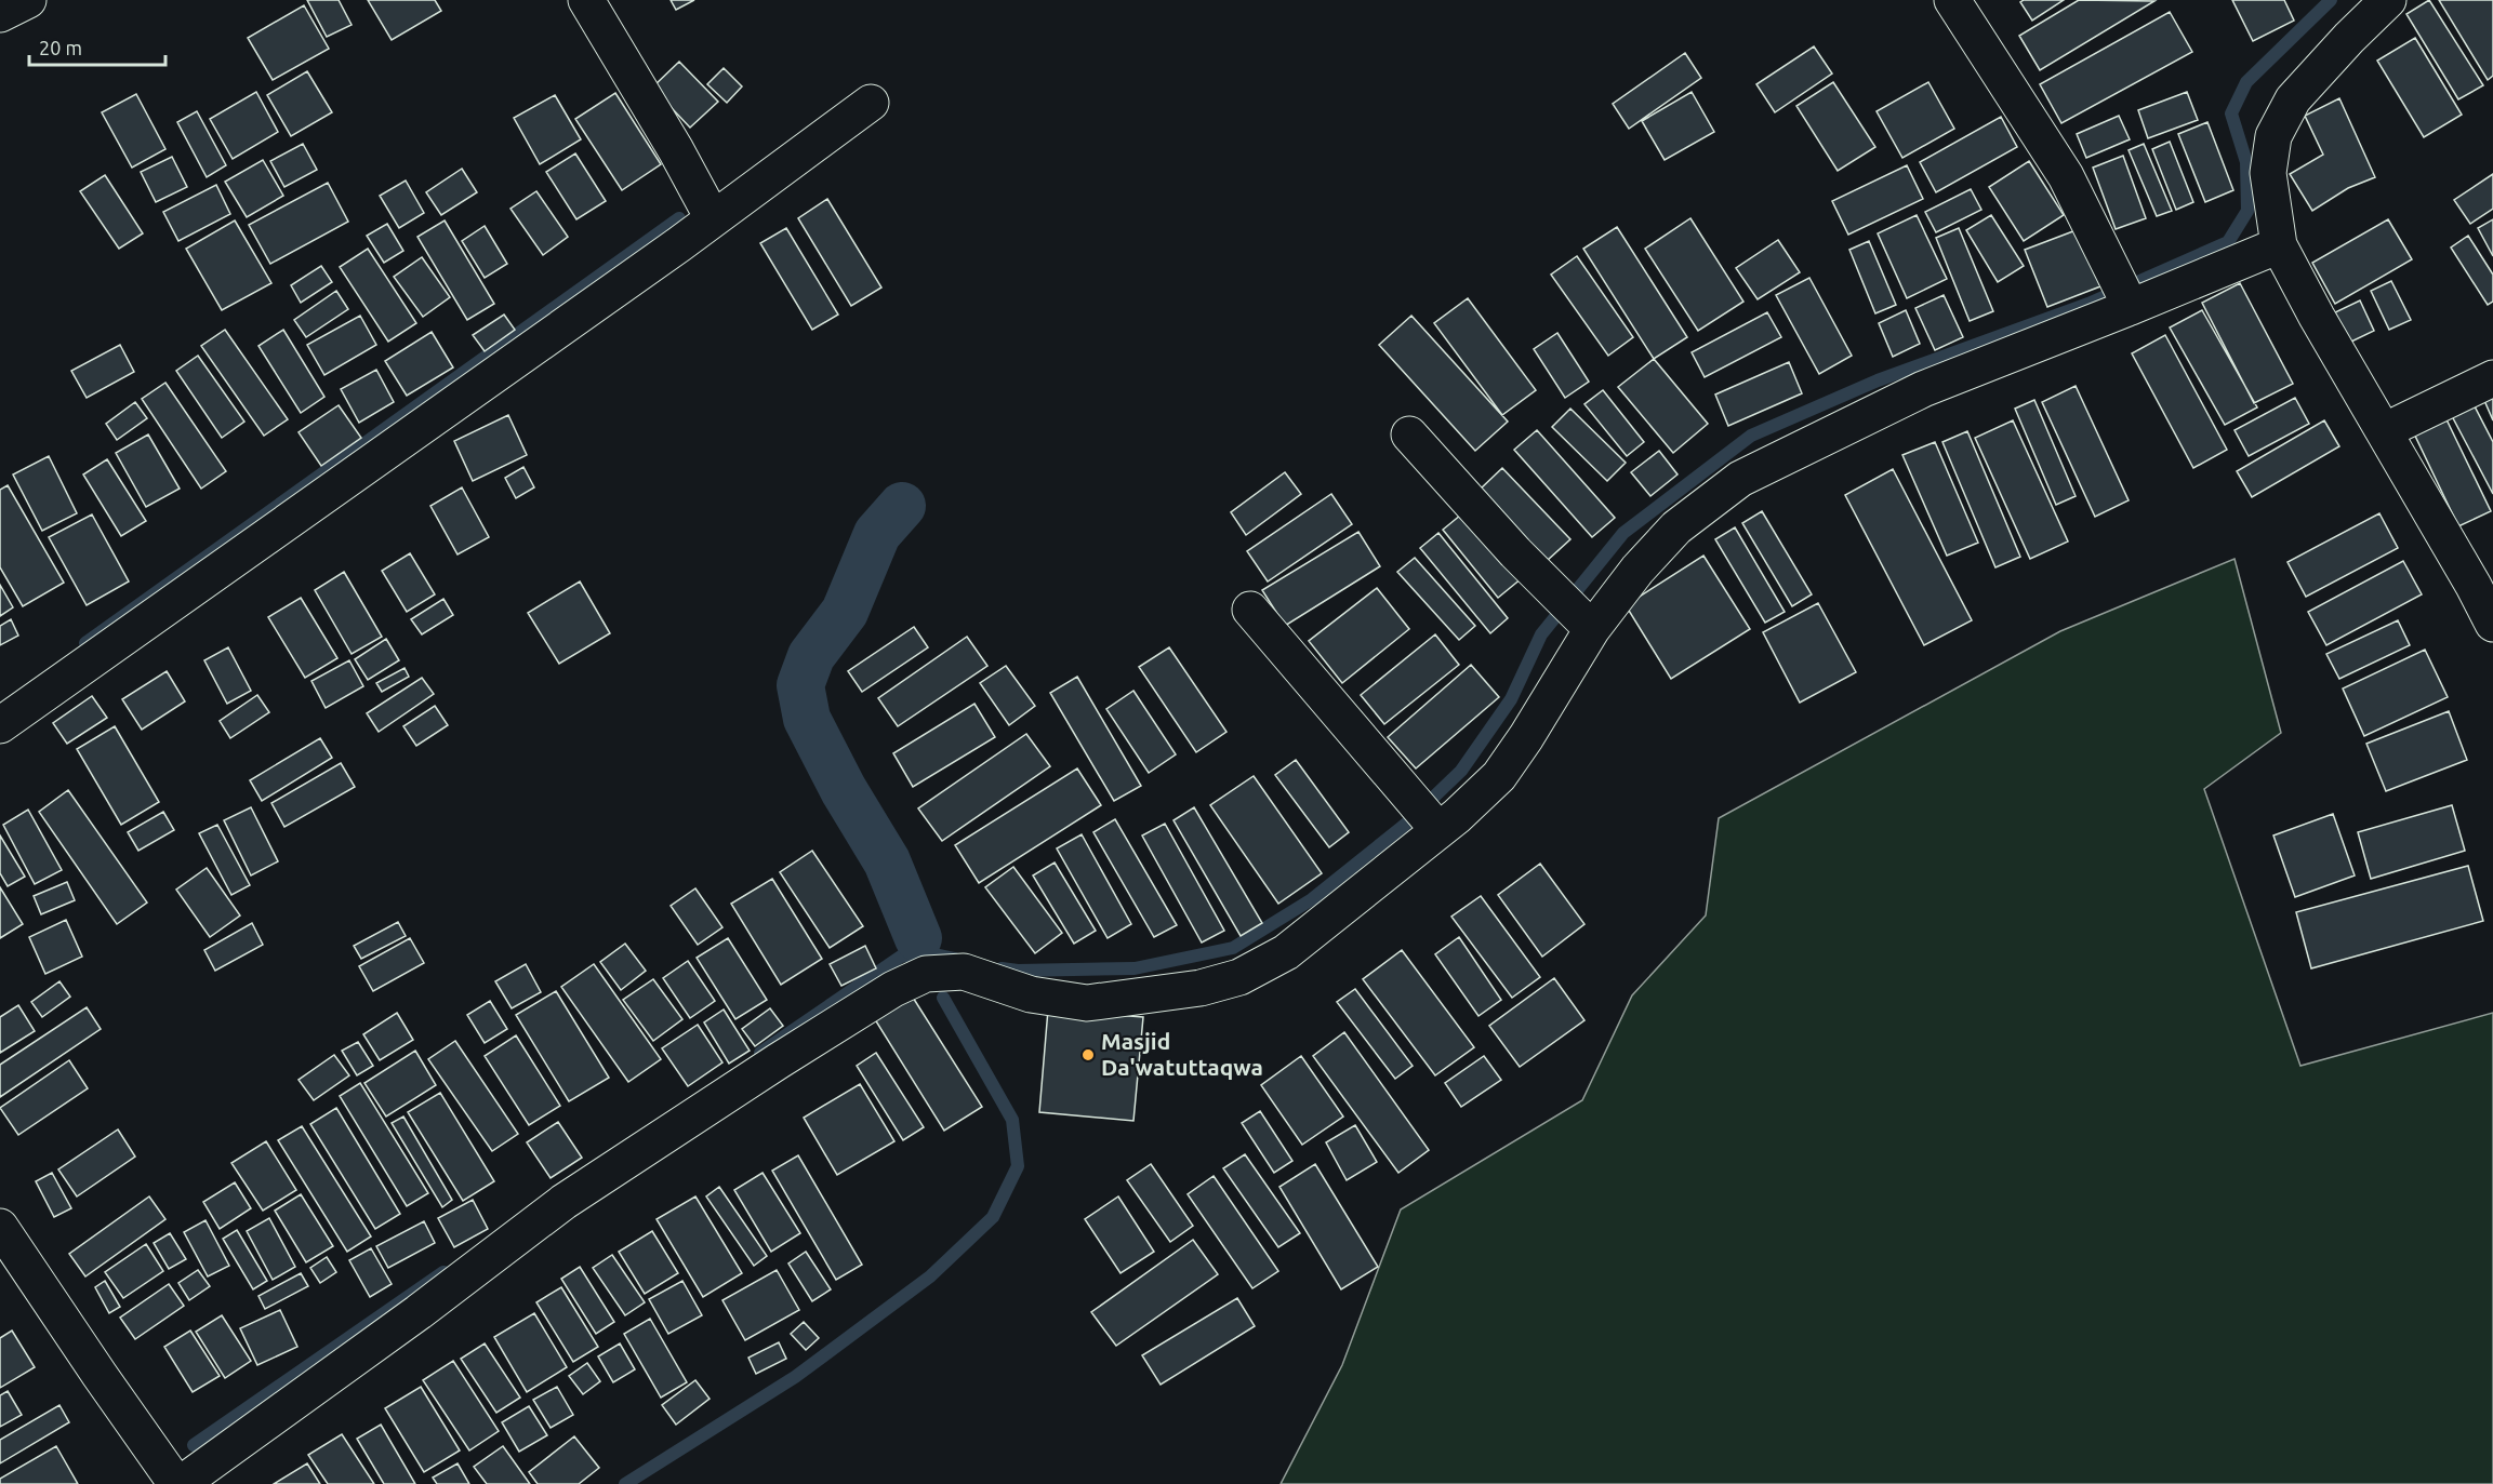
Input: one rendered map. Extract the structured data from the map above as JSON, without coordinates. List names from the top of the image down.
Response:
{
  "places": ["Masjid Da'watuttaqwa"],
  "scale_bar": "20 m"
}
